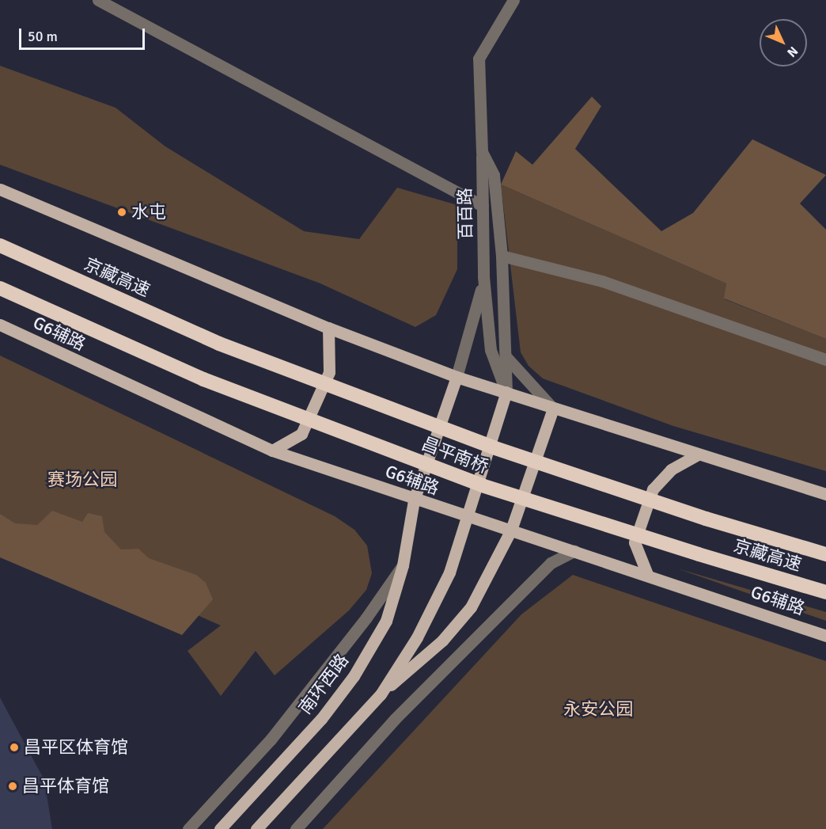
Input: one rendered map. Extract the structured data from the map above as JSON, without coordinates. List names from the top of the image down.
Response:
{
  "streets": {
    "highway": ["京藏高速", "昌平南桥"],
    "main road": ["G6辅路", "南环西路"],
    "street": ["百百路"]
  },
  "crossings": [
    ["百百路", "南环西路"],
    ["京藏高速", "昌平南桥"],
    ["G6辅路", "南环西路"]
  ],
  "parks": ["赛场公园", "永安公园"],
  "places": ["水屯", "昌平区体育馆", "昌平体育馆"],
  "scale_bar": "50 m",
  "north": "bottom right"
}
